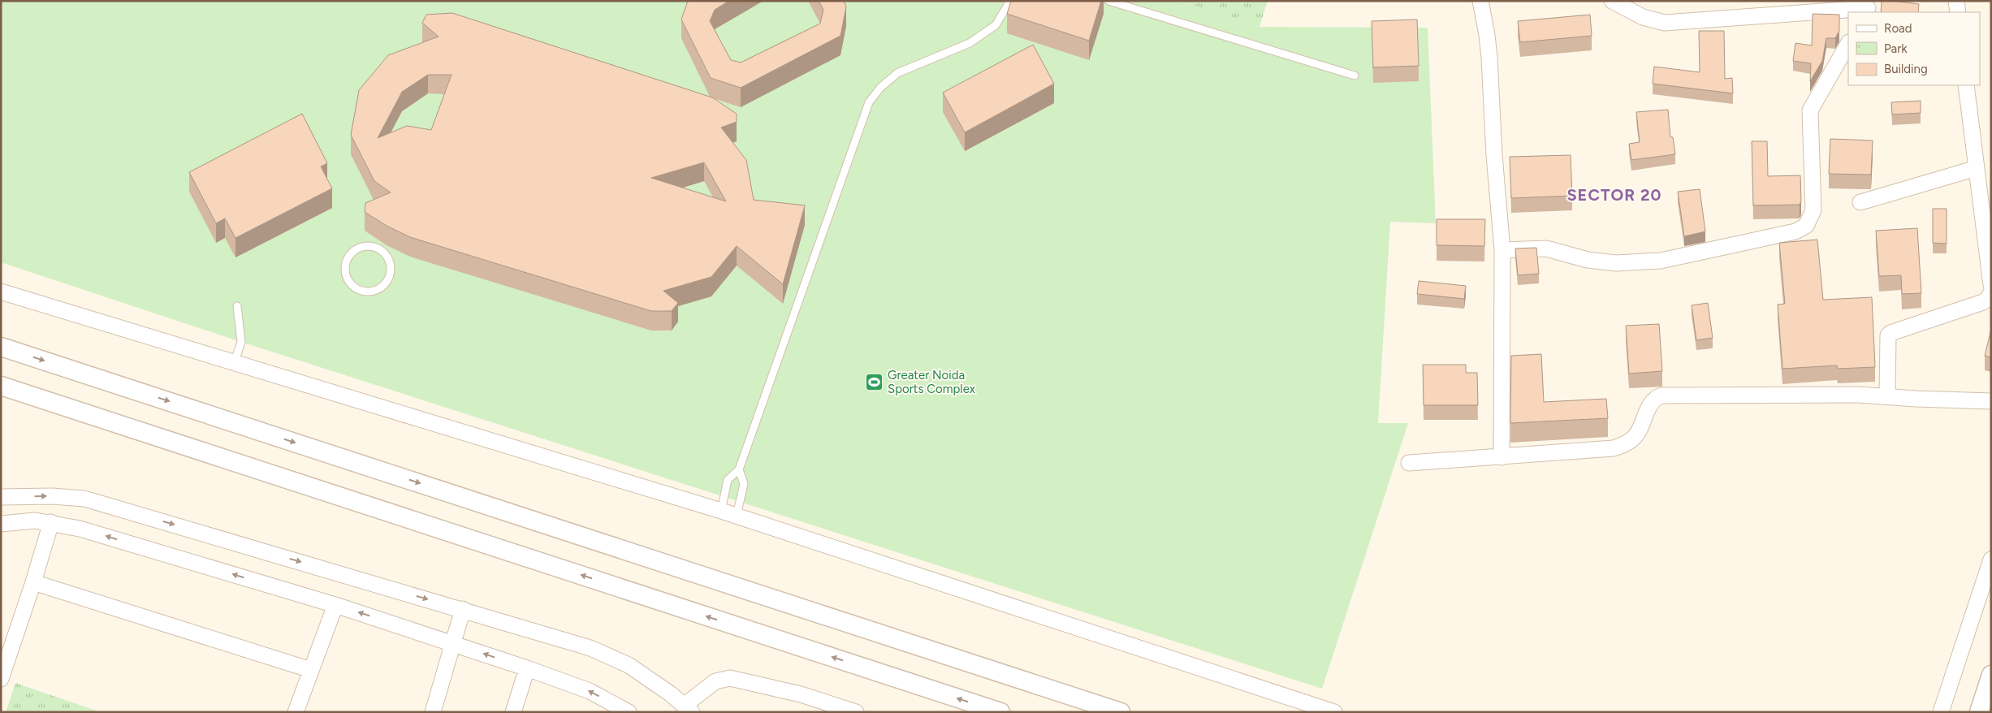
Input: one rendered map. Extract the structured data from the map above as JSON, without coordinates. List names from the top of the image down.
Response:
{
  "districts": ["SECTOR 20"],
  "places": {
    "sports": ["Greater Noida Sports Complex"]
  },
  "legend": ["Road", "Park", "Building"]
}
